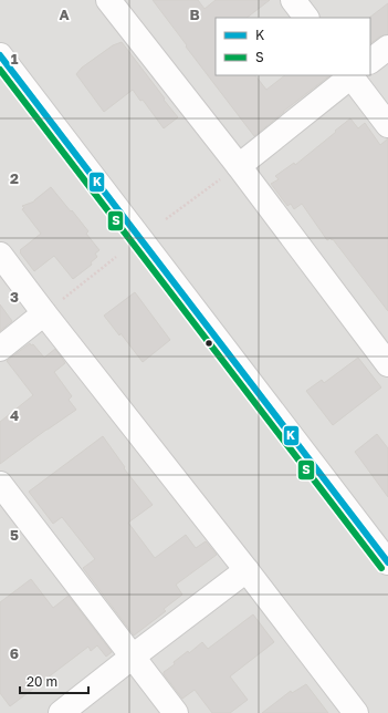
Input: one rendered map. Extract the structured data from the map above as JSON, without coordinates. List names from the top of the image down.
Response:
{
  "lines": ["transit line K", "transit line S"],
  "legend": ["K", "S"],
  "scale_bar": "20 m",
  "grid": {
    "columns": ["A", "B"],
    "rows": [
      "1",
      "2",
      "3",
      "4",
      "5",
      "6"
    ]
  }
}
